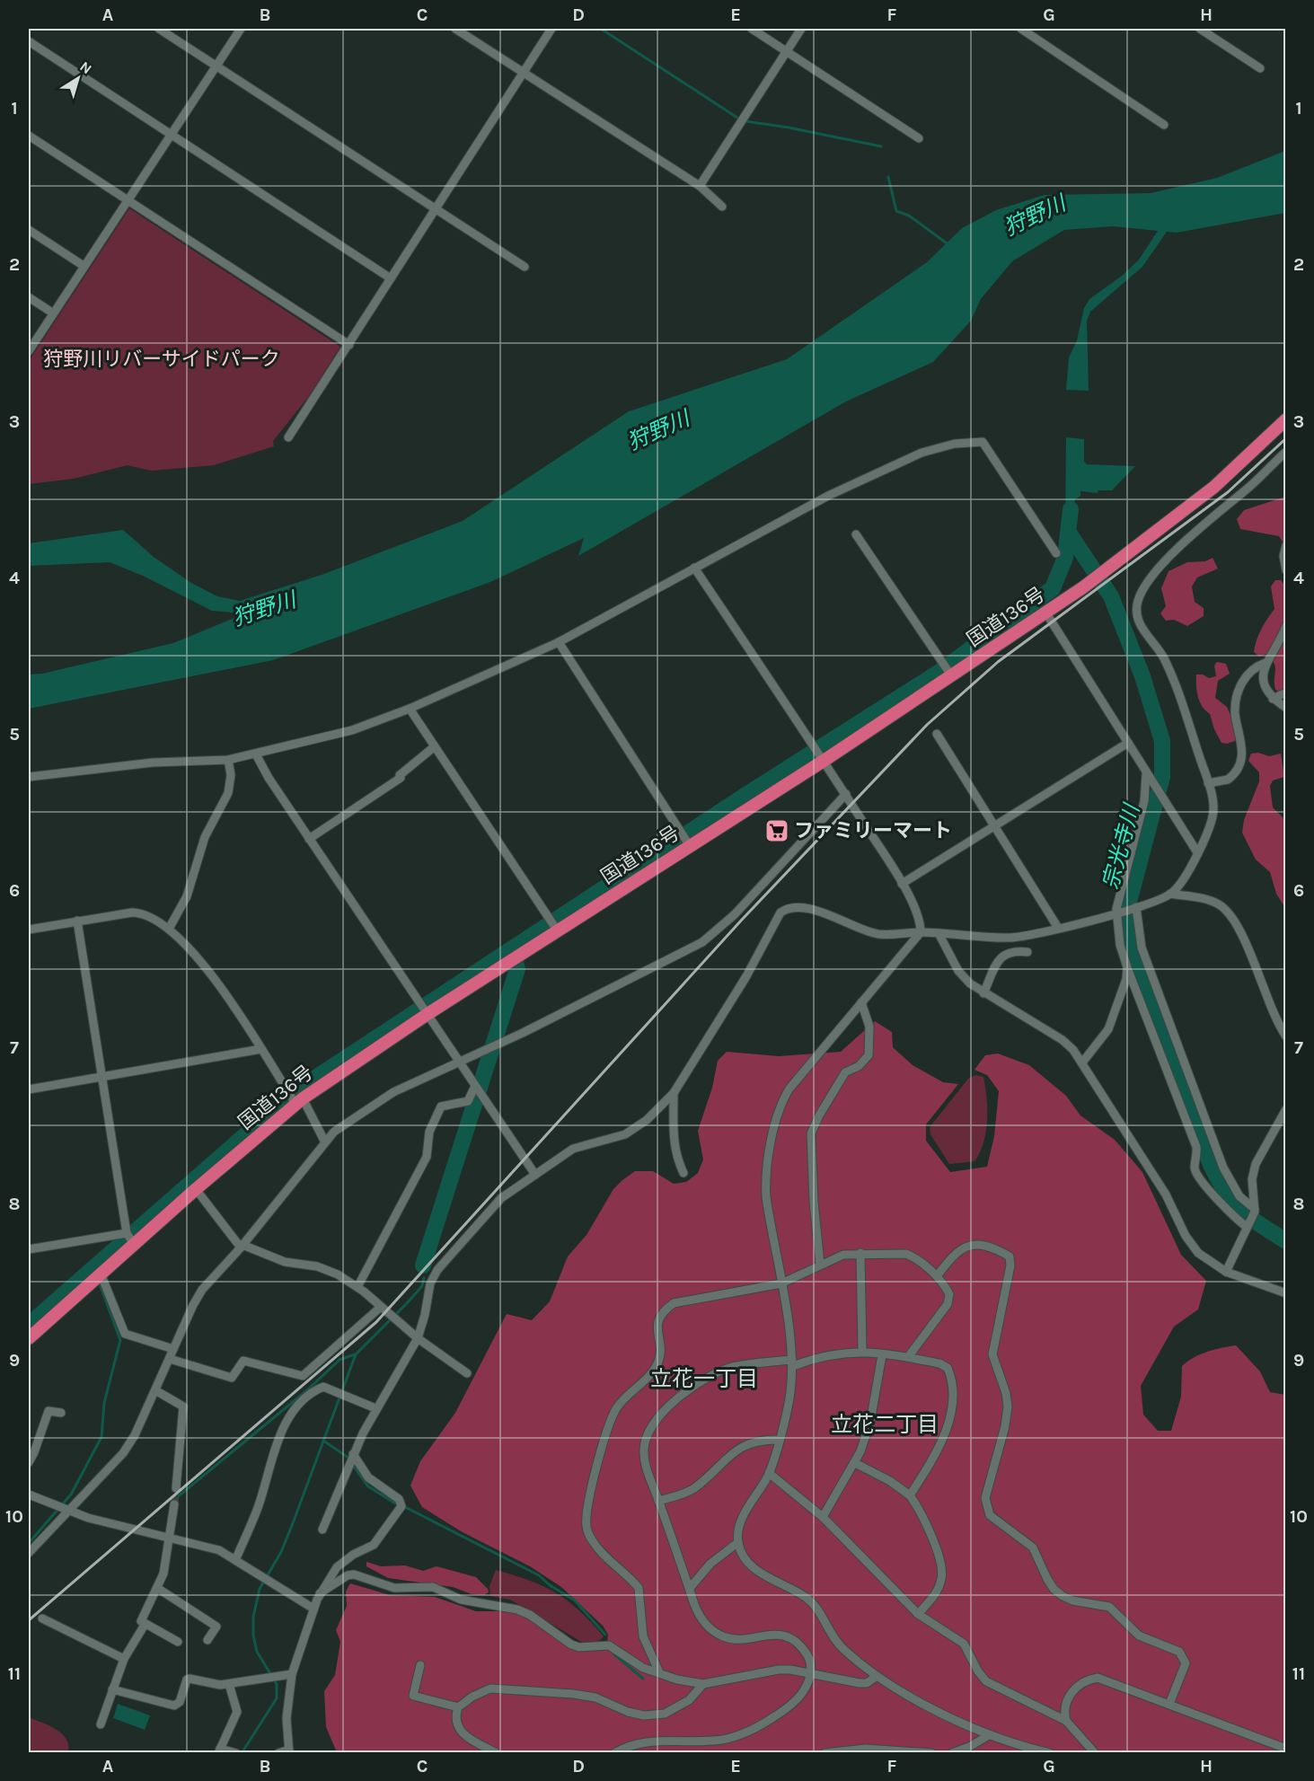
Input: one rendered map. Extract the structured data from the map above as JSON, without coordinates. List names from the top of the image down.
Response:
{
  "streets": {
    "highway": ["国道136号"]
  },
  "districts": ["立花一丁目", "立花二丁目"],
  "water": ["狩野川", "宗光寺川"],
  "parks": ["狩野川リバーサイドパーク"],
  "places": {
    "supermarket": ["ファミリーマート"]
  },
  "north": "top right",
  "grid": {
    "columns": [
      "A",
      "B",
      "C",
      "D",
      "E",
      "F",
      "G",
      "H"
    ],
    "rows": [
      "1",
      "2",
      "3",
      "4",
      "5",
      "6",
      "7",
      "8",
      "9",
      "10",
      "11"
    ]
  }
}
